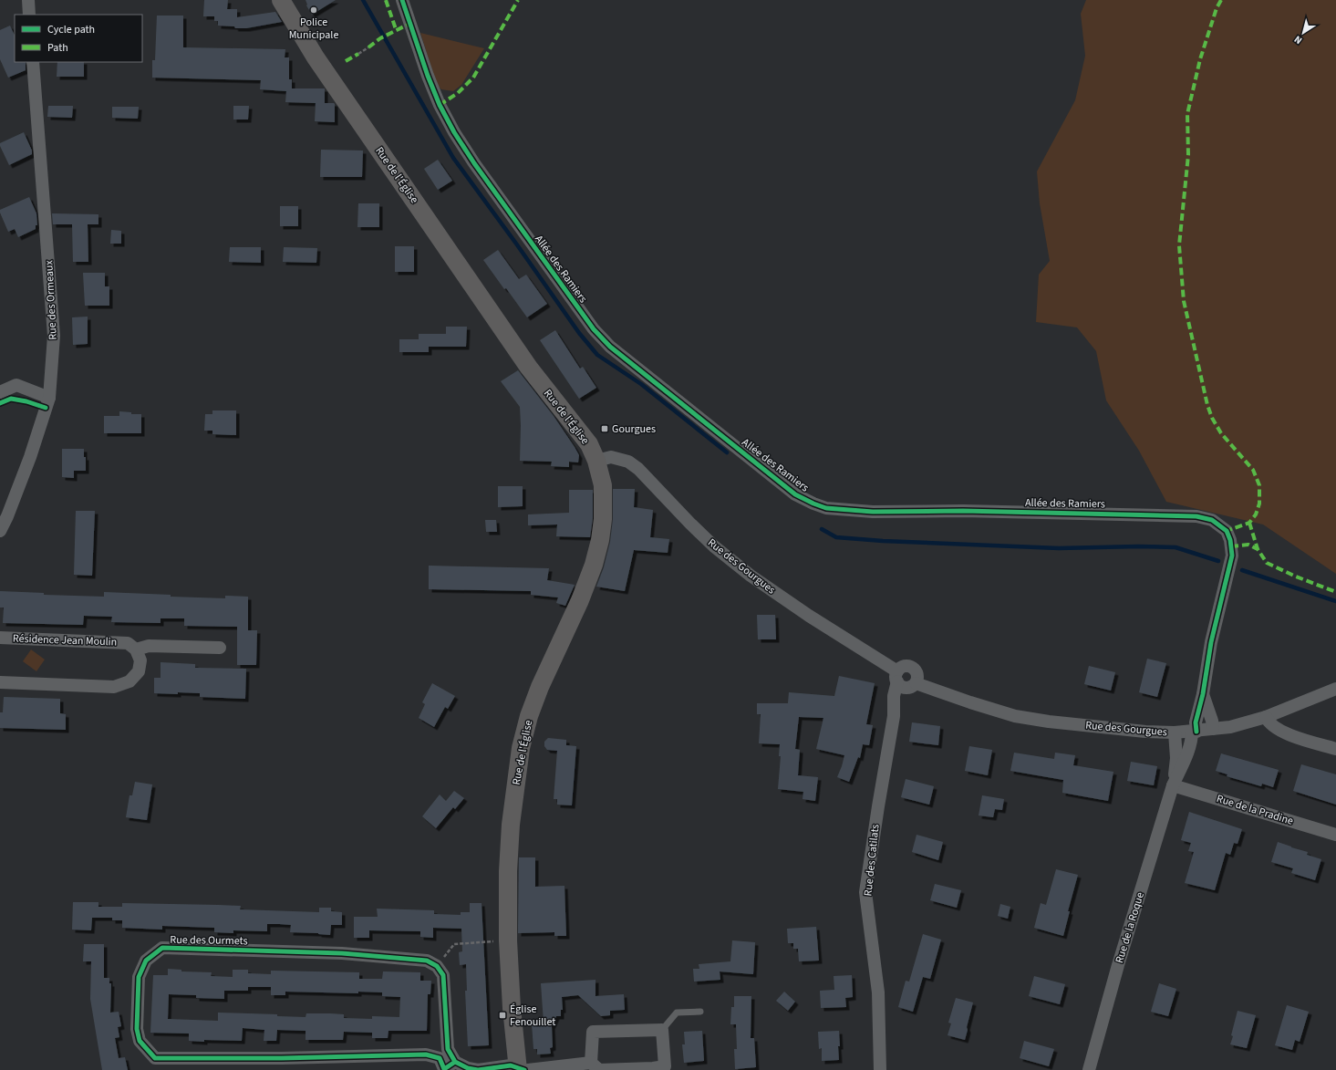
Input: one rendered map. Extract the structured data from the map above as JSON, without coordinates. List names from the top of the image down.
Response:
{
  "streets": {
    "main road": ["Rue de l'Église"],
    "street": [
      "Allée des Ramiers",
      "Rue des Ormeaux",
      "Rue des Gourgues",
      "Résidence Jean Moulin",
      "Rue de la Pradine",
      "Rue des Catilats",
      "Rue de la Roque",
      "Rue des Ourmets"
    ]
  },
  "crossings": [
    ["Rue de l'Église", "Rue des Gourgues"],
    ["Allée des Ramiers", "Rue des Gourgues"],
    ["Allée des Ramiers", "Rue de la Roque"],
    ["Rue des Gourgues", "Rue des Catilats"],
    ["Rue des Gourgues", "Rue de la Roque"],
    ["Rue de la Pradine", "Rue de la Roque"]
  ],
  "places": {
    "other": ["Police Municipale"],
    "transit": ["Gourgues", "Église Fenouillet"]
  },
  "legend": ["Cycle path", "Path"],
  "north": "bottom left"
}
